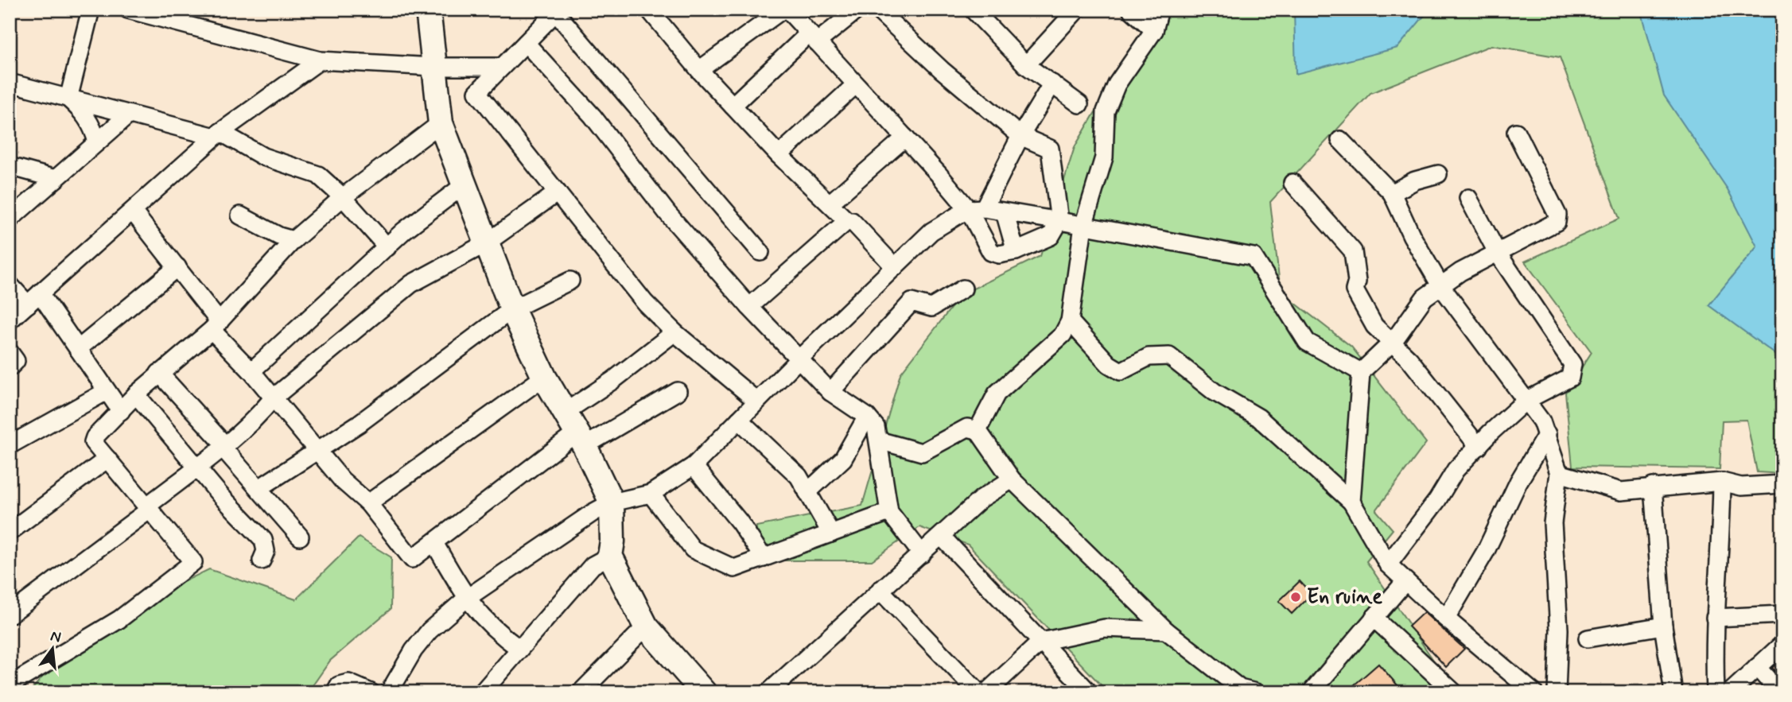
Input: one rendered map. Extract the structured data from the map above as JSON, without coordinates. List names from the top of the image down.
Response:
{
  "places": ["En ruine"],
  "north": "top"
}
